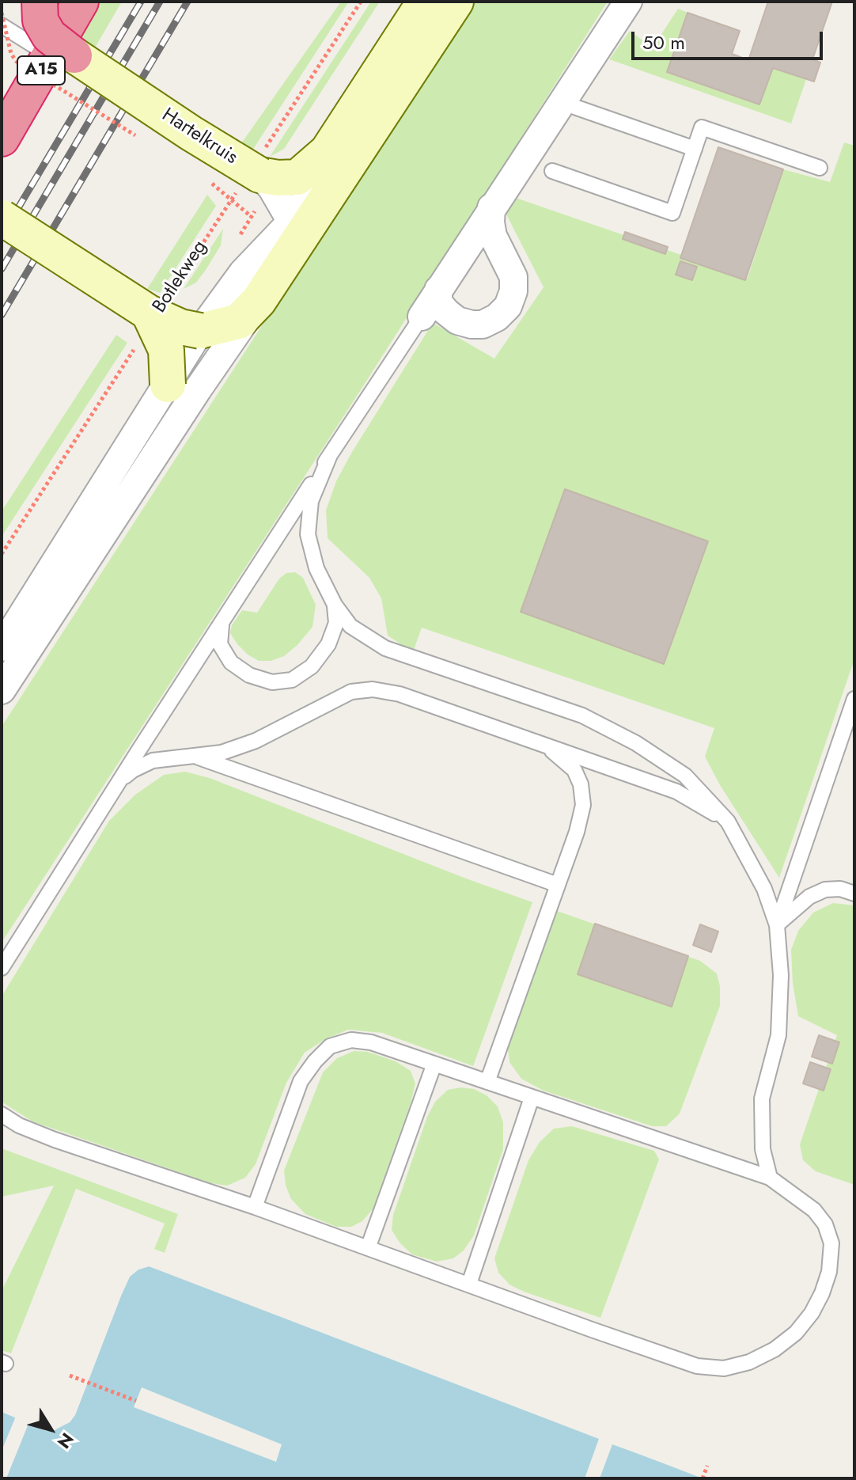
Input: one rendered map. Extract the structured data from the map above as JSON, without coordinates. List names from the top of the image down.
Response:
{
  "streets": {
    "highway": ["A15"],
    "main road": ["Hartelkruis"],
    "path": ["Botlekweg"]
  },
  "crossings": [
    ["A15", "Hartelkruis"],
    ["Hartelkruis", "Botlekweg"]
  ],
  "scale_bar": "50 m",
  "north": "bottom right"
}
